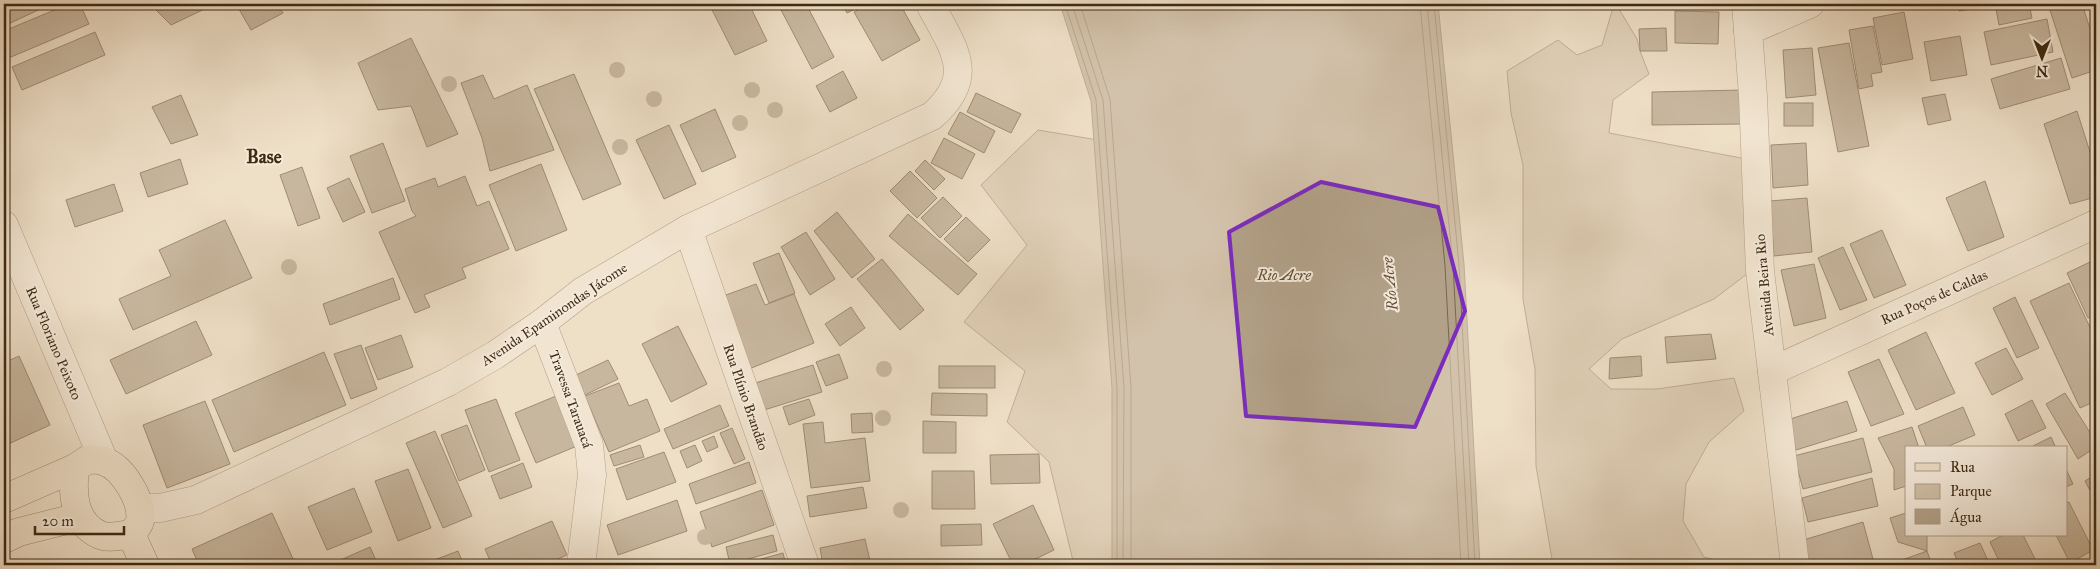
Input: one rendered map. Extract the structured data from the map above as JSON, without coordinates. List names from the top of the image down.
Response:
{
  "streets": {
    "main road": ["Rua Floriano Peixoto"],
    "street": [
      "Avenida Beira Rio",
      "Rua Poços de Caldas",
      "Avenida Epaminondas Jácome",
      "Rua Plínio Brandão",
      "Travessa Tarauacá"
    ]
  },
  "crossings": [
    ["Avenida Beira Rio", "Rua Poços de Caldas"],
    ["Avenida Epaminondas Jácome", "Rua Floriano Peixoto"],
    ["Avenida Epaminondas Jácome", "Rua Plínio Brandão"],
    ["Avenida Epaminondas Jácome", "Travessa Tarauacá"]
  ],
  "districts": ["Base"],
  "water": ["Rio Acre", "Río Acre"],
  "legend": ["Rua", "Parque", "Água"],
  "scale_bar": "20 m",
  "north": "bottom"
}
